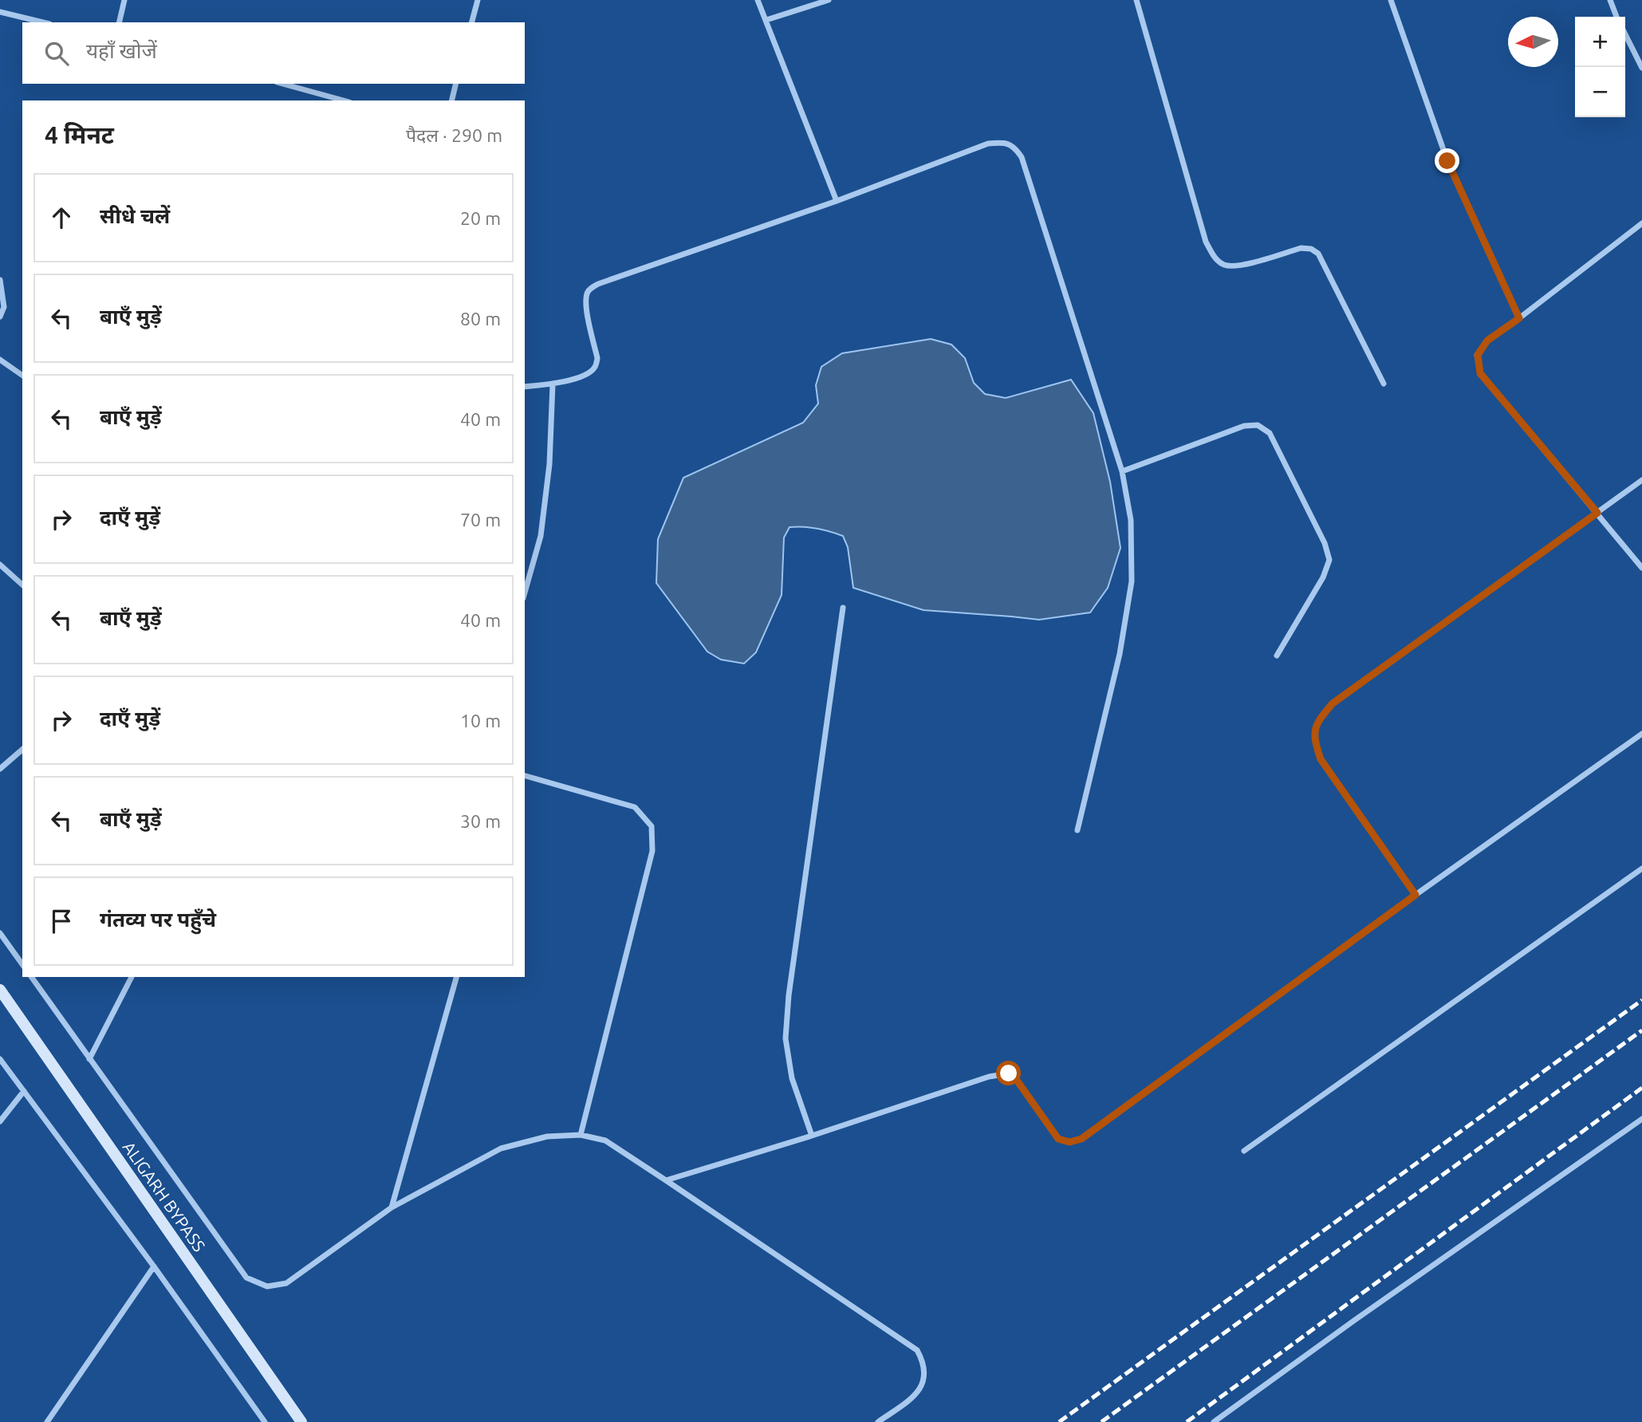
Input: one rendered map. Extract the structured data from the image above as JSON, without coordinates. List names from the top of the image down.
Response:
{
  "streets": {
    "main road": ["ALIGARH BYPASS"]
  },
  "north": "left",
  "page": {
    "map_buttons": ["+", "−"],
    "search": "यहाँ खोजें",
    "heading": ["4 मिनट", "पैदल · 290 m"],
    "list": [
      ["सीधे चलें", "20 m"],
      ["बाएँ मुड़ें", "80 m"],
      ["बाएँ मुड़ें", "40 m"],
      ["दाएँ मुड़ें", "70 m"],
      ["बाएँ मुड़ें", "40 m"],
      ["दाएँ मुड़ें", "10 m"],
      ["बाएँ मुड़ें", "30 m"],
      "गंतव्य पर पहुँचे"
    ]
  }
}
